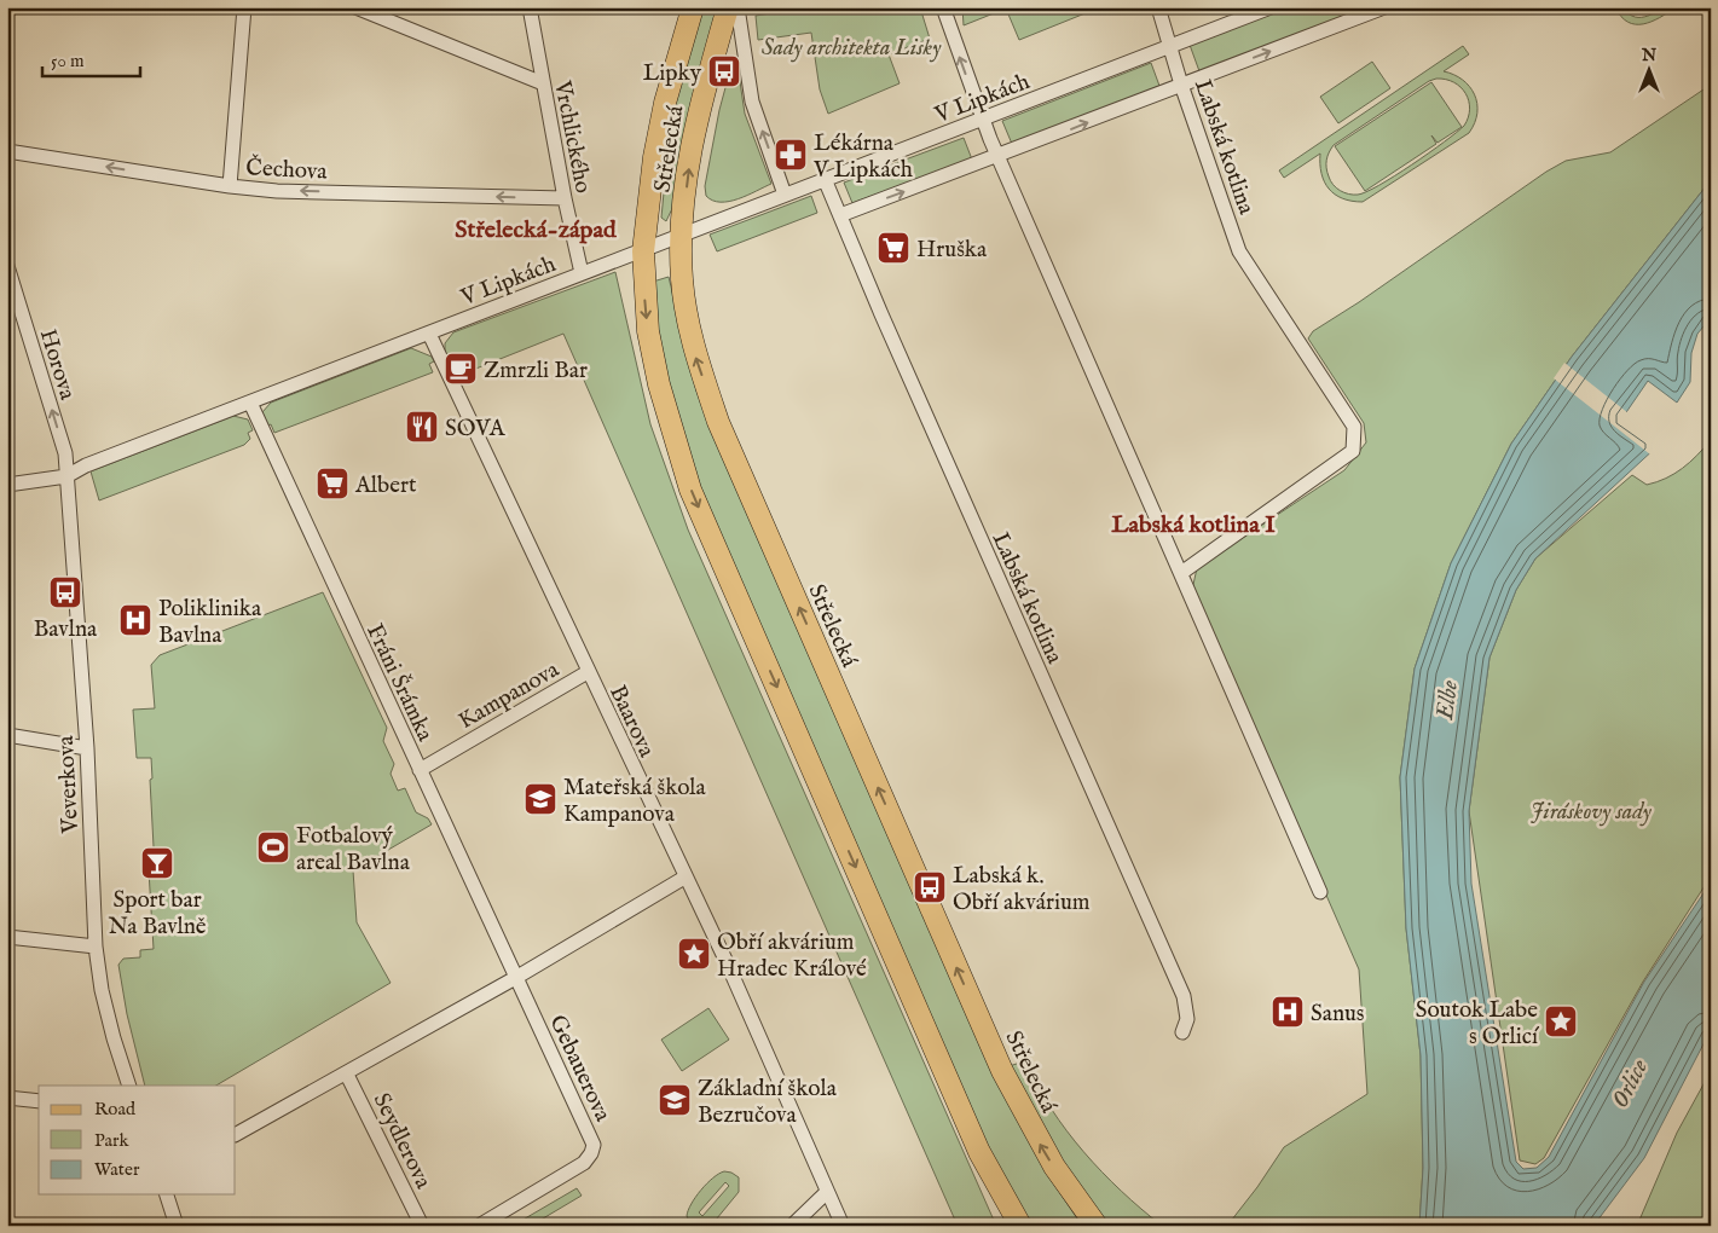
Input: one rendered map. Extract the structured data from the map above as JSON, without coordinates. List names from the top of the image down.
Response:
{
  "streets": {
    "main road": ["Střelecká"],
    "street": [
      "V Lipkách",
      "Vrchlického",
      "Labská kotlina",
      "Čechova",
      "Horova",
      "Fráni Šrámka",
      "Kampanova",
      "Baarova",
      "Veverkova",
      "Gebauerova",
      "Seydlerova"
    ]
  },
  "crossings": [
    ["V Lipkách", "Vrchlického"],
    ["V Lipkách", "Labská kotlina"],
    ["V Lipkách", "Střelecká"],
    ["V Lipkách", "Horova"],
    ["V Lipkách", "Fráni Šrámka"],
    ["V Lipkách", "Baarova"],
    ["V Lipkách", "Veverkova"],
    ["Vrchlického", "Čechova"],
    ["Horova", "Veverkova"],
    ["Fráni Šrámka", "Kampanova"],
    ["Fráni Šrámka", "Gebauerova"],
    ["Kampanova", "Baarova"]
  ],
  "one_way": ["Čechova", "Horova"],
  "districts": ["Střelecká-západ", "Labská kotlina I"],
  "water": ["Elbe", "Orlice"],
  "parks": ["Sady architekta Lisky", "Jiráskovy sady"],
  "places": {
    "bus stop": ["Lipky", "Bavlna", "Labská k. Obří akvárium"],
    "pharmacy": ["Lékárna V Lipkách"],
    "supermarket": ["Hruška", "Albert"],
    "cafe": ["Zmrzli Bar"],
    "restaurant": ["SOVA"],
    "hospital": ["Poliklinika Bavlna", "Sanus"],
    "school or university": ["Mateřská škola Kampanova", "Základní škola Bezručova"],
    "sports": ["Fotbalový areal Bavlna"],
    "bar": ["Sport bar Na Bavlně"],
    "place": ["Obří akvárium Hradec Králové", "Soutok Labe s Orlicí"]
  },
  "legend": ["Road", "Park", "Water"],
  "scale_bar": "50 m",
  "north": "top"
}
